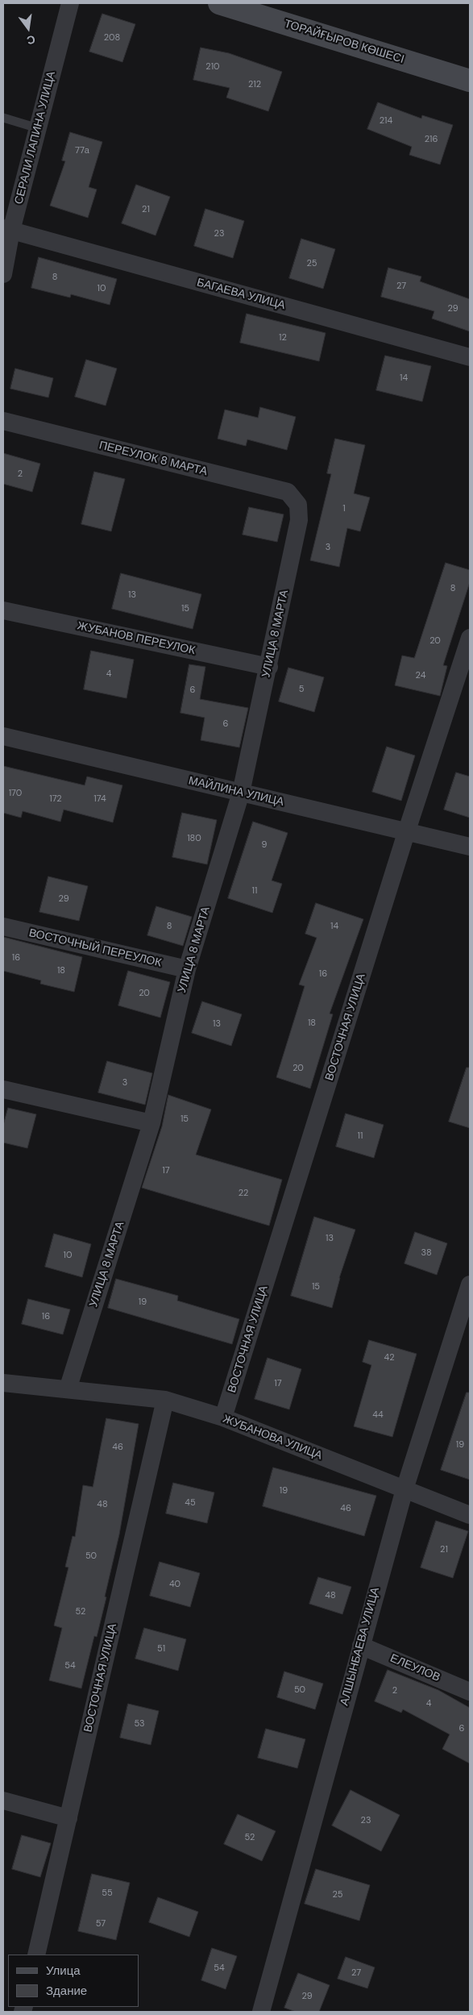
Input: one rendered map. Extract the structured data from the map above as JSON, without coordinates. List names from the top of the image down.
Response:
{
  "streets": {
    "street": [
      "ТОРАЙҒЫРОВ КӨШЕСІ",
      "СЕРАЛИ ЛАПИНА УЛИЦА",
      "БАГАЕВА УЛИЦА",
      "ПЕРЕУЛОК 8 МАРТА",
      "УЛИЦА 8 МАРТА",
      "ЖУБАНОВ ПЕРЕУЛОК",
      "МАЙЛИНА УЛИЦА",
      "ВОСТОЧНЫЙ ПЕРЕУЛОК",
      "ВОСТОЧНАЯ УЛИЦА",
      "ЖУБАНОВА УЛИЦА",
      "АЛШЫНБАЕВА УЛИЦА",
      "ЕЛЕУЛОВ"
    ]
  },
  "crossings": [
    ["СЕРАЛИ ЛАПИНА УЛИЦА", "БАГАЕВА УЛИЦА"],
    ["ПЕРЕУЛОК 8 МАРТА", "УЛИЦА 8 МАРТА"],
    ["УЛИЦА 8 МАРТА", "ЖУБАНОВ ПЕРЕУЛОК"],
    ["УЛИЦА 8 МАРТА", "МАЙЛИНА УЛИЦА"],
    ["УЛИЦА 8 МАРТА", "ВОСТОЧНЫЙ ПЕРЕУЛОК"],
    ["УЛИЦА 8 МАРТА", "ЖУБАНОВА УЛИЦА"],
    ["МАЙЛИНА УЛИЦА", "ВОСТОЧНАЯ УЛИЦА"],
    ["ВОСТОЧНАЯ УЛИЦА", "ЖУБАНОВА УЛИЦА"],
    ["ЖУБАНОВА УЛИЦА", "АЛШЫНБАЕВА УЛИЦА"],
    ["АЛШЫНБАЕВА УЛИЦА", "ЕЛЕУЛОВ"]
  ],
  "house_numbers": [
    "208",
    "210",
    "212",
    "214",
    "216",
    "77а",
    "21",
    "23",
    "25",
    "8",
    "27",
    "10",
    "29",
    "12",
    "14",
    "2",
    "1",
    "3",
    "8",
    "13",
    "15",
    "20",
    "4",
    "24",
    "5",
    "6",
    "6",
    "170",
    "172",
    "174",
    "180",
    "9",
    "11",
    "29",
    "8",
    "14",
    "16",
    "18",
    "16",
    "20",
    "18",
    "13",
    "20",
    "3",
    "15",
    "11",
    "17",
    "22",
    "13",
    "38",
    "10",
    "15",
    "19",
    "16",
    "42",
    "17",
    "44",
    "19",
    "46",
    "19",
    "45",
    "48",
    "46",
    "21",
    "50",
    "40",
    "48",
    "52",
    "51",
    "54",
    "50",
    "2",
    "4",
    "53",
    "6",
    "23",
    "52",
    "55",
    "25",
    "57",
    "54",
    "27",
    "29"
  ],
  "legend": ["Улица", "Здание"],
  "north": "bottom"
}
